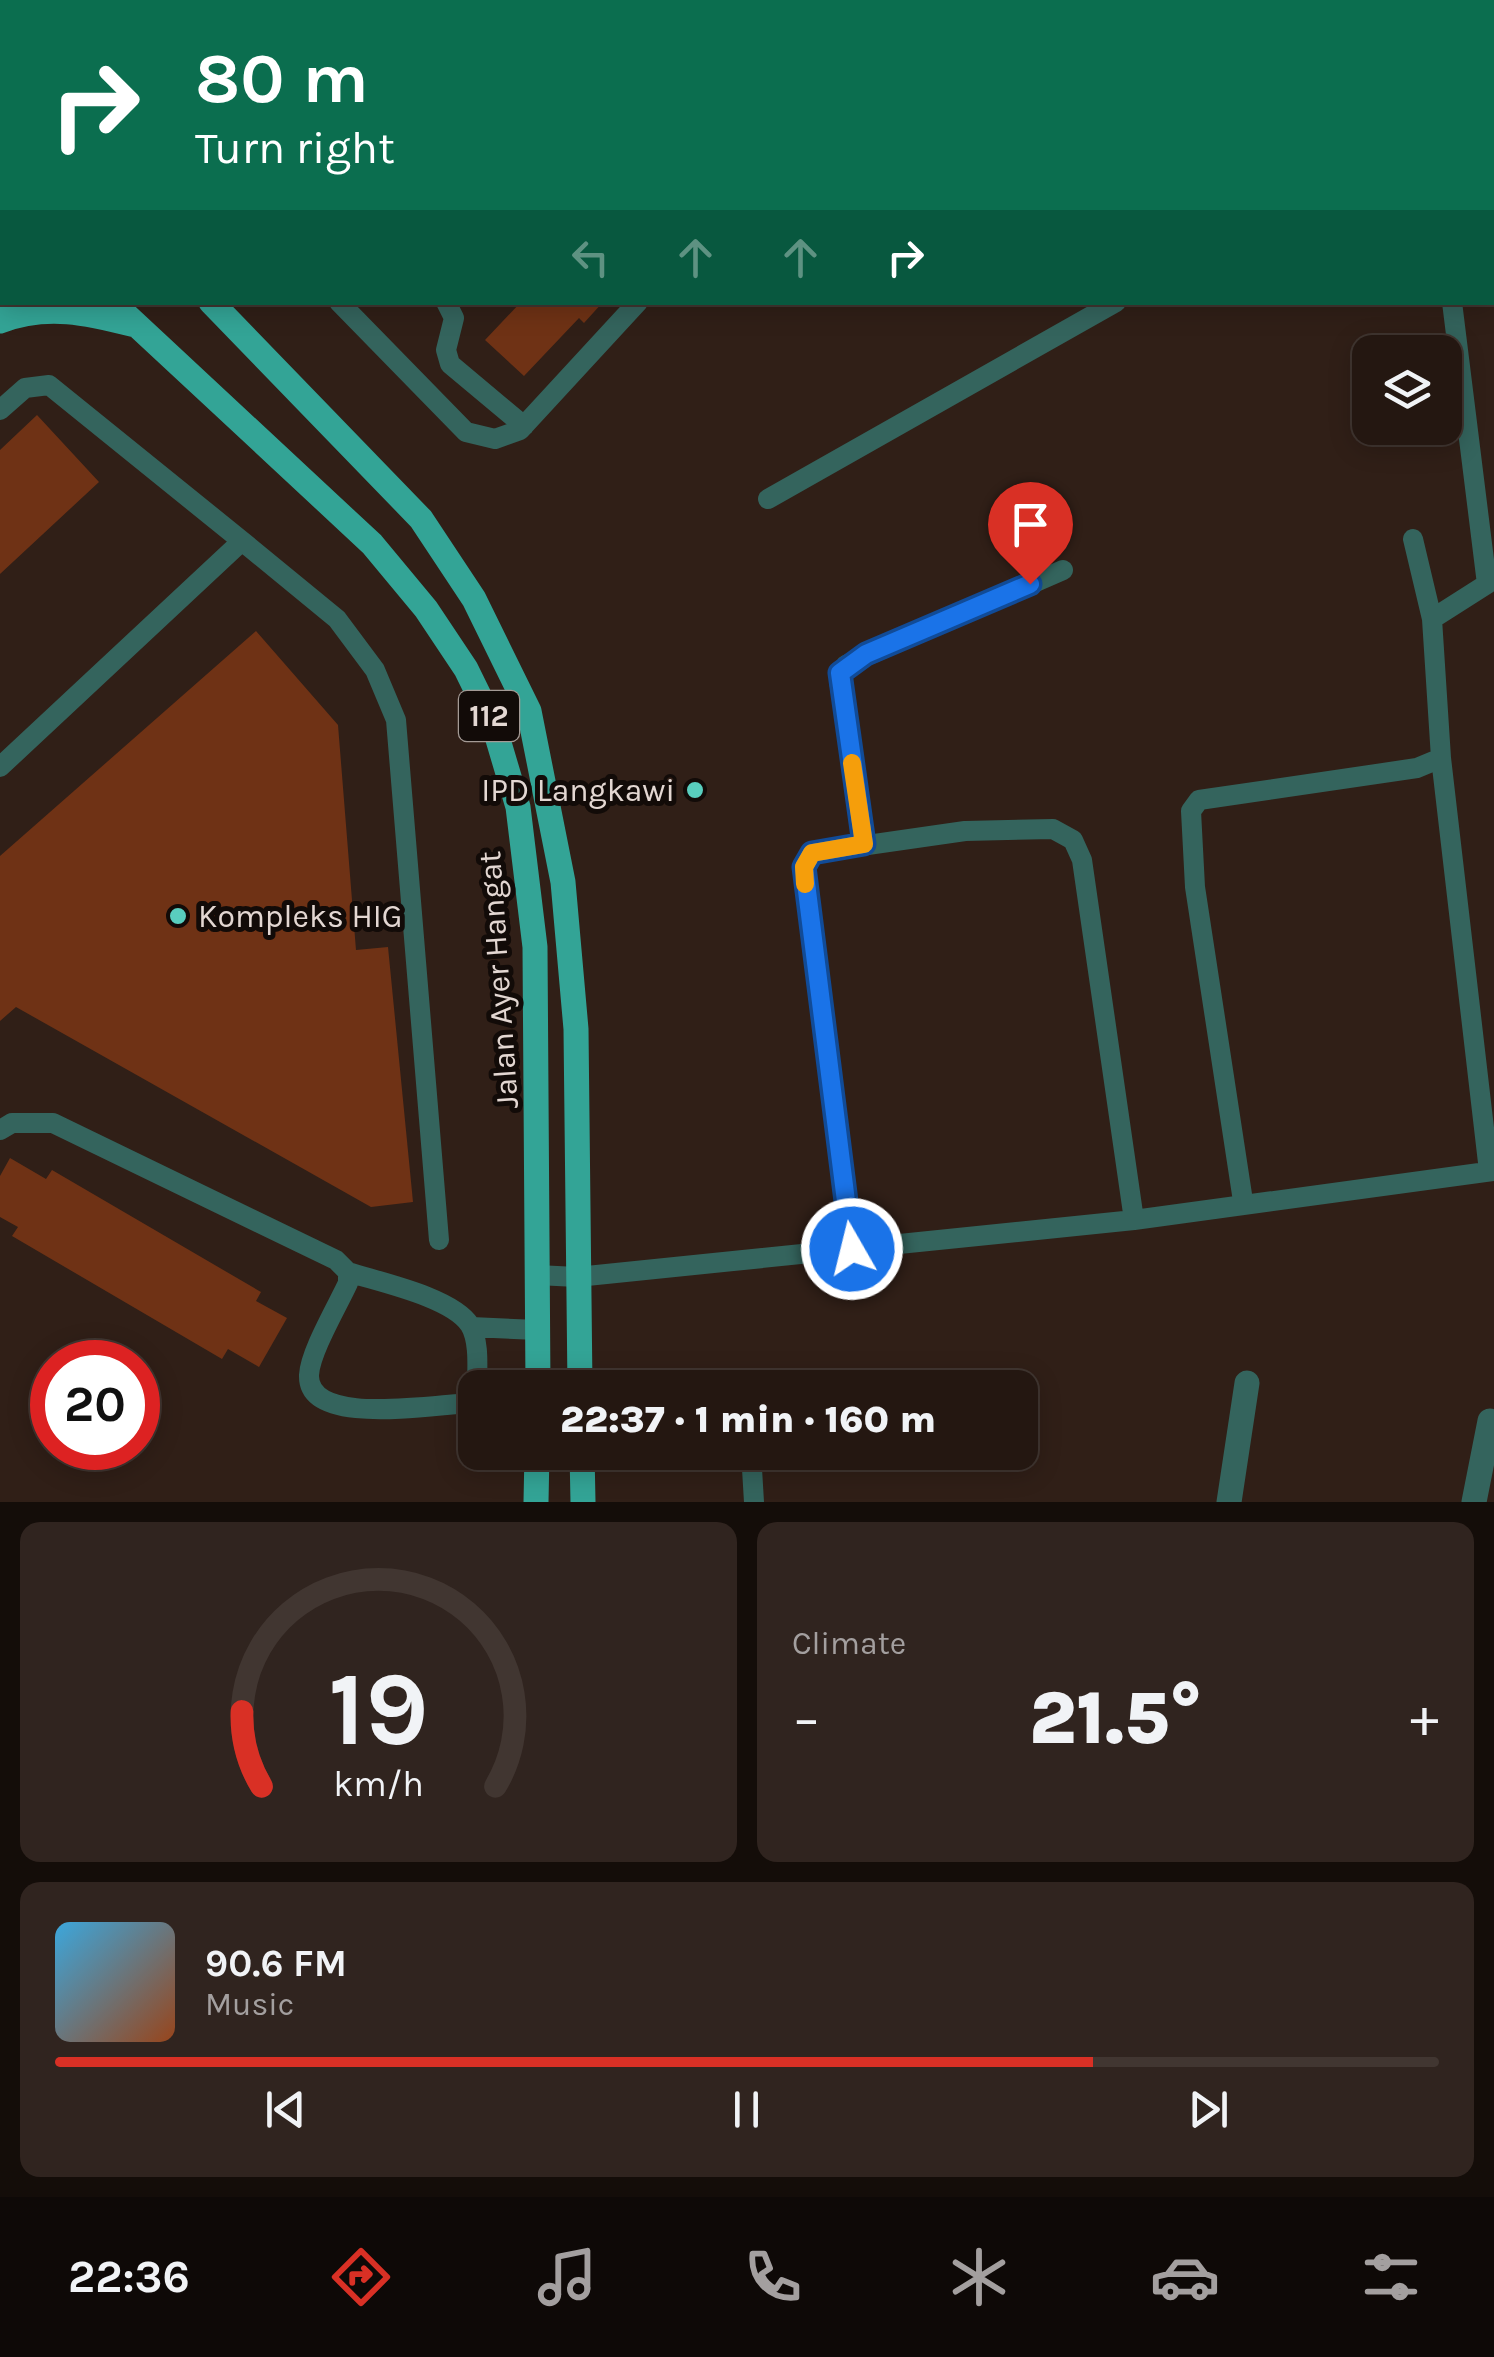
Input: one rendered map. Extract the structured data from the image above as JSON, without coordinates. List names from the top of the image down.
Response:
{
  "streets": {
    "main road": ["112", "Jalan Ayer Hangat"]
  },
  "places": ["IPD Langkawi", "Kompleks HIG"],
  "page": {
    "turn": ["80 m", "Turn right"],
    "limit": "20",
    "trip": "22:37 · 1 min · 160 m",
    "tile": "Climate",
    "heat": ["−", "21.5°", "+"],
    "song": ["90.6 FM", "Music"],
    "tabs": "22:36",
    "gauge": ["19", "km/h"]
  }
}
